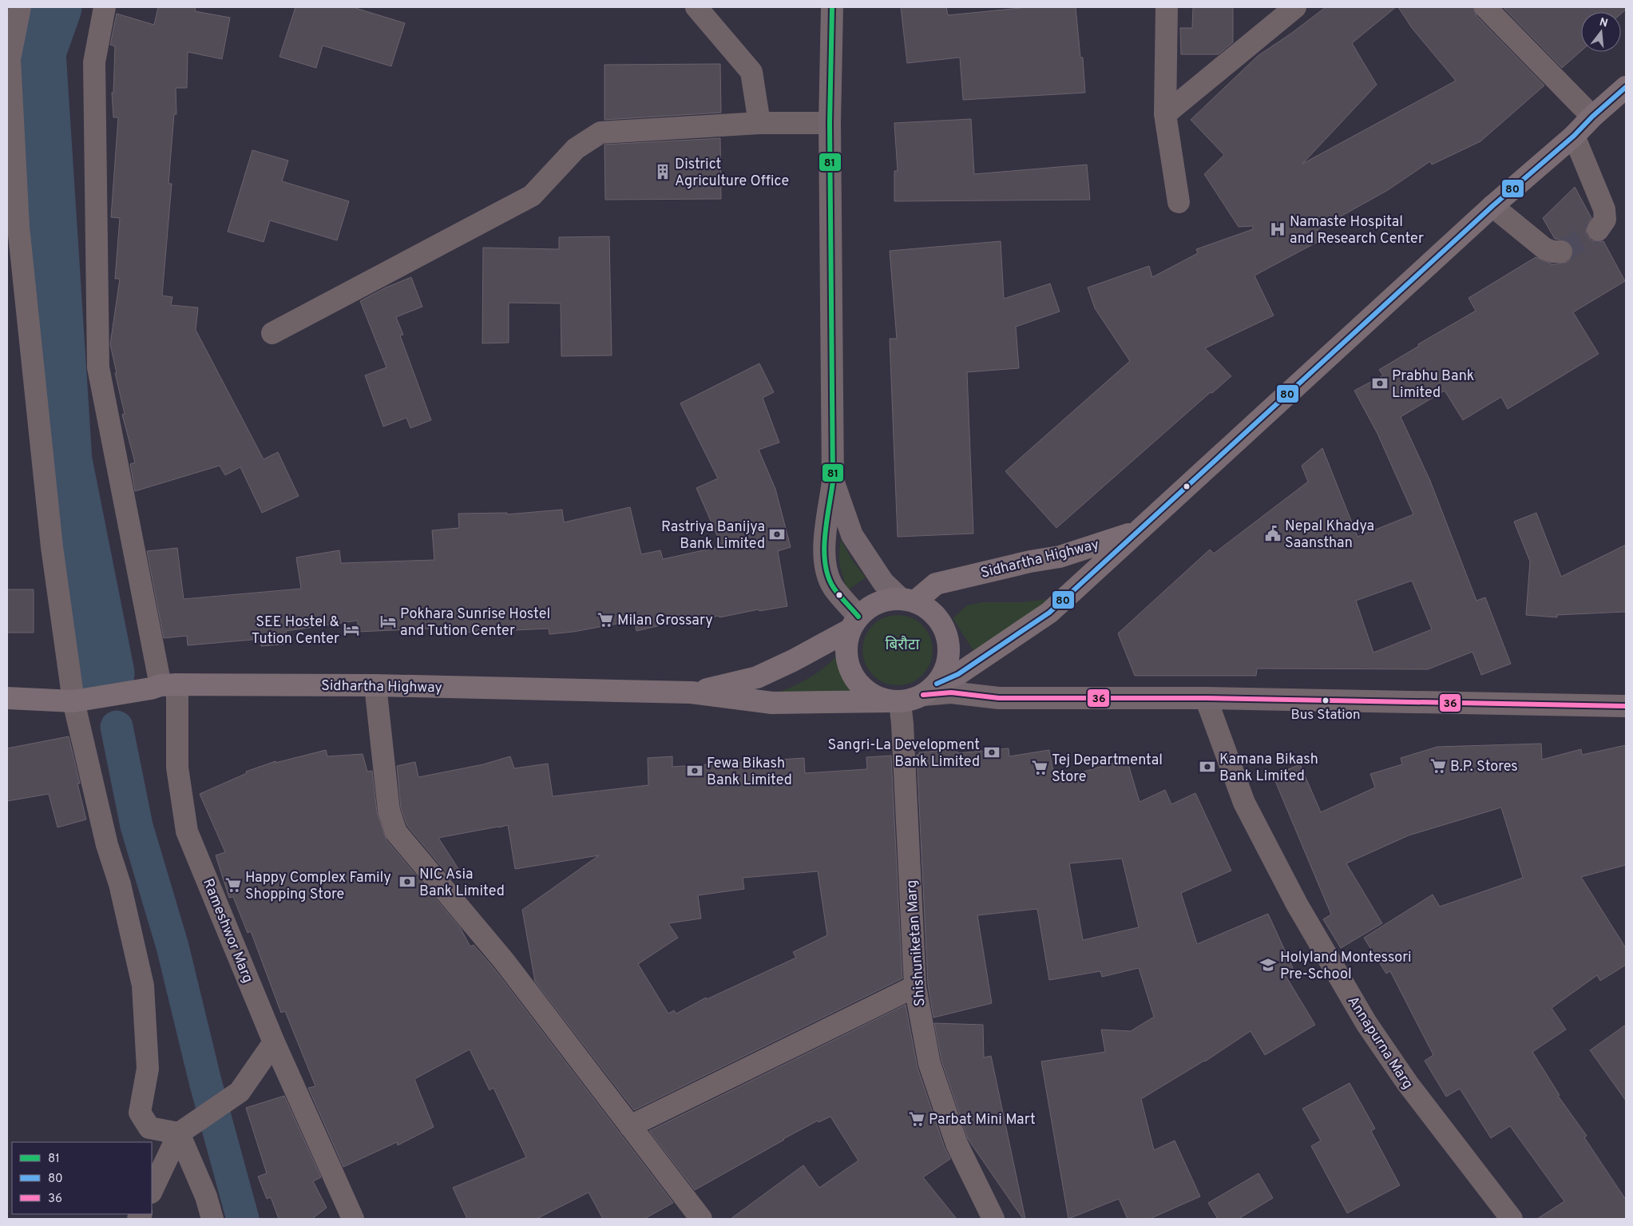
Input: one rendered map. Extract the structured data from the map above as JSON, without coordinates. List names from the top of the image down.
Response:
{
  "streets": {
    "highway": ["Sidhartha Highway"],
    "street": ["Rameshwor Marg", "Shishuniketan Marg", "Annapurna Marg"]
  },
  "crossings": [
    ["Sidhartha Highway", "Rameshwor Marg"],
    ["Sidhartha Highway", "Shishuniketan Marg"]
  ],
  "districts": ["बिरौटा"],
  "places": {
    "building": ["District Agriculture Office"],
    "hospital": ["Namaste Hospital and Research Center"],
    "bank": [
      "Prabhu Bank Limited",
      "Rastriya Banijya Bank Limited",
      "Sangri-La Development Bank Limited",
      "Kamana Bikash Bank Limited",
      "Fewa Bikash Bank Limited",
      "NIC Asia Bank Limited"
    ],
    "public building": ["Nepal Khadya Saansthan"],
    "supermarket": [
      "Milan Grossary",
      "B.P. Stores",
      "Tej Departmental Store",
      "Happy Complex Family Shopping Store",
      "Parbat Mini Mart"
    ],
    "hotel": ["Pokhara Sunrise Hostel and Tution Center", "SEE Hostel & Tution Center"],
    "other": ["Bus Station"],
    "school or university": ["Holyland Montessori Pre-School"]
  },
  "lines": ["transit line 81", "transit line 80", "transit line 36"],
  "legend": ["81", "80", "36"],
  "north": "top"
}
